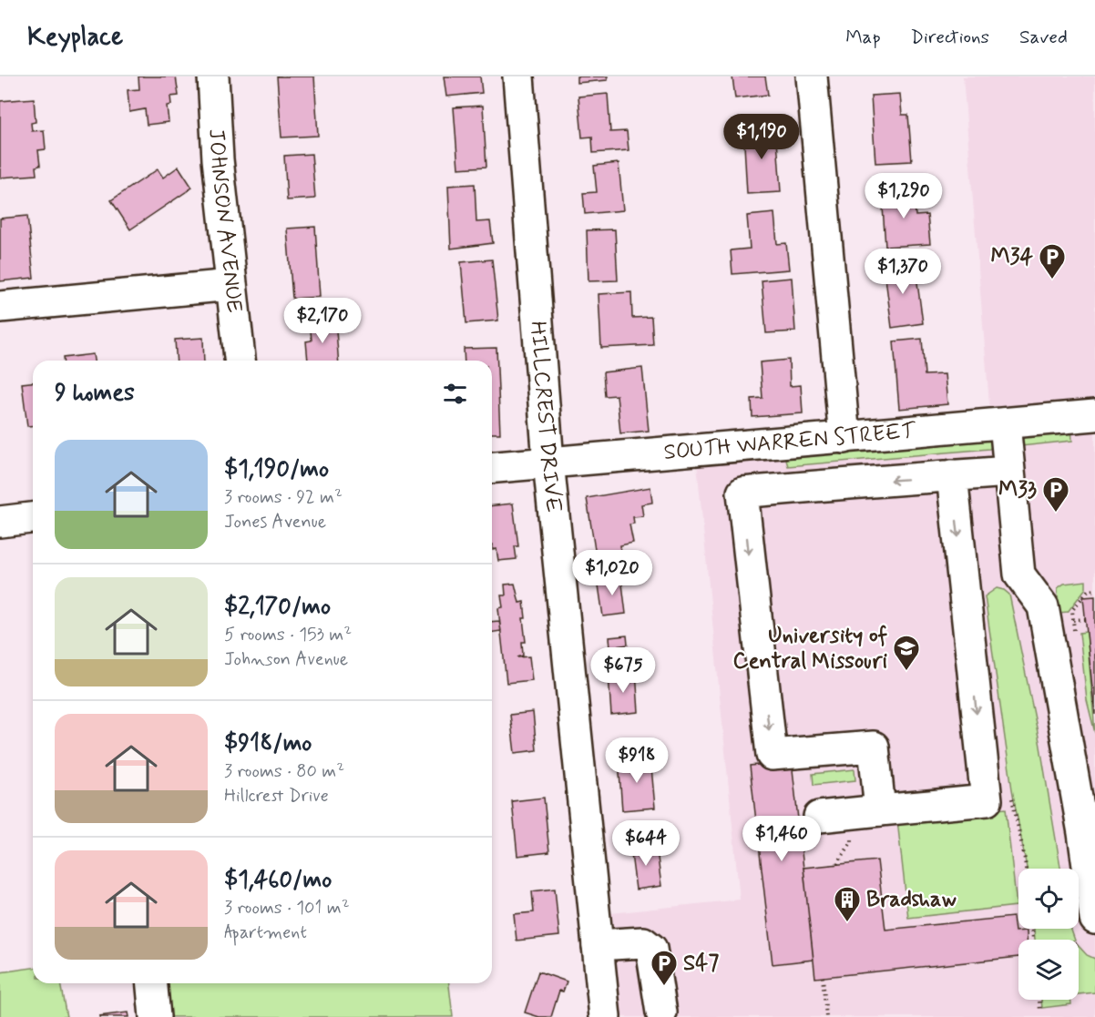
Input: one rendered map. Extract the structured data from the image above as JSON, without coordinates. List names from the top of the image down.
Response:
{
  "streets": {
    "street": ["JOHNSON AVENUE", "HILLCREST DRIVE", "SOUTH WARREN STREET"]
  },
  "crossings": [
    ["HILLCREST DRIVE", "SOUTH WARREN STREET"]
  ],
  "places": {
    "parking": ["M34", "M33", "S47"],
    "school or university": ["University of Central Missouri"],
    "building": ["Bradshaw"]
  },
  "page": {
    "header": "Keyplace",
    "nav": ["Map", "Directions", "Saved"],
    "price": [
      "$1,190",
      "$1,290",
      "$1,370",
      "$2,170",
      "$1,020",
      "$675",
      "$918",
      "$1,460",
      "$644"
    ],
    "heading": "9 homes",
    "list": [
      {
        "name": "$1,190/mo",
        "note": "3 rooms · 92 m² · Jones Avenue"
      },
      {
        "name": "$2,170/mo",
        "note": "5 rooms · 153 m² · Johnson Avenue"
      },
      {
        "name": "$918/mo",
        "note": "3 rooms · 80 m² · Hillcrest Drive"
      },
      {
        "name": "$1,460/mo",
        "note": "3 rooms · 101 m² · Apartment"
      }
    ]
  }
}
